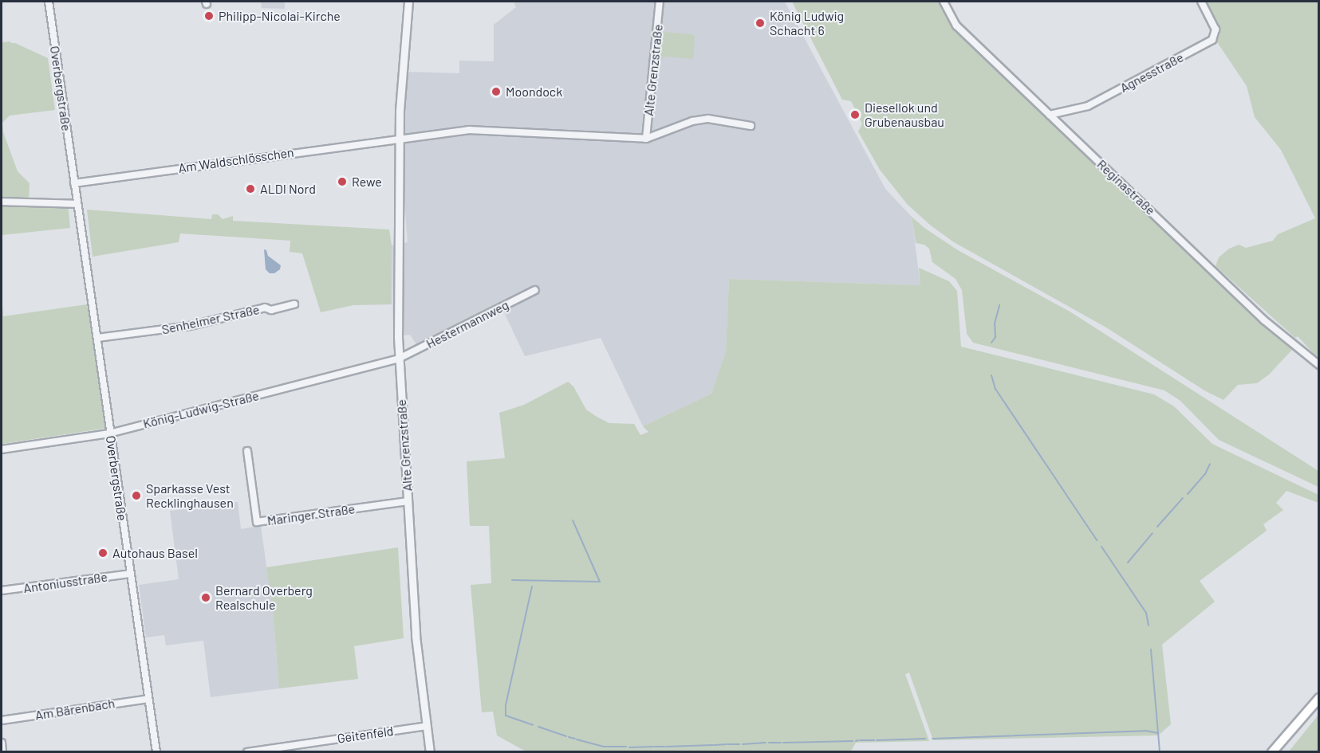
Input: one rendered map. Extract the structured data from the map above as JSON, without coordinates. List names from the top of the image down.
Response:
{
  "streets": {
    "street": [
      "Alte Grenzstraße",
      "Agnesstraße",
      "Overbergstraße",
      "Am Waldschlösschen",
      "Reginastraße",
      "Senheimer Straße",
      "Hestermannweg",
      "König-Ludwig-Straße",
      "Maringer Straße",
      "Antoniusstraße",
      "Am Bärenbach",
      "Geitenfeld"
    ]
  },
  "crossings": [
    ["Alte Grenzstraße", "Am Waldschlösschen"],
    ["Alte Grenzstraße", "Hestermannweg"],
    ["Alte Grenzstraße", "König-Ludwig-Straße"],
    ["Alte Grenzstraße", "Maringer Straße"],
    ["Alte Grenzstraße", "Geitenfeld"],
    ["Agnesstraße", "Reginastraße"],
    ["Overbergstraße", "Am Waldschlösschen"],
    ["Overbergstraße", "Senheimer Straße"],
    ["Overbergstraße", "König-Ludwig-Straße"],
    ["Overbergstraße", "Antoniusstraße"],
    ["Overbergstraße", "Am Bärenbach"],
    ["Hestermannweg", "König-Ludwig-Straße"]
  ],
  "places": [
    "Philipp-Nicolai-Kirche",
    "König Ludwig Schacht 6",
    "Moondock",
    "Diesellok und Grubenausbau",
    "Rewe",
    "ALDI Nord",
    "Sparkasse Vest Recklinghausen",
    "Autohaus Basel",
    "Bernard Overberg Realschule"
  ]
}
